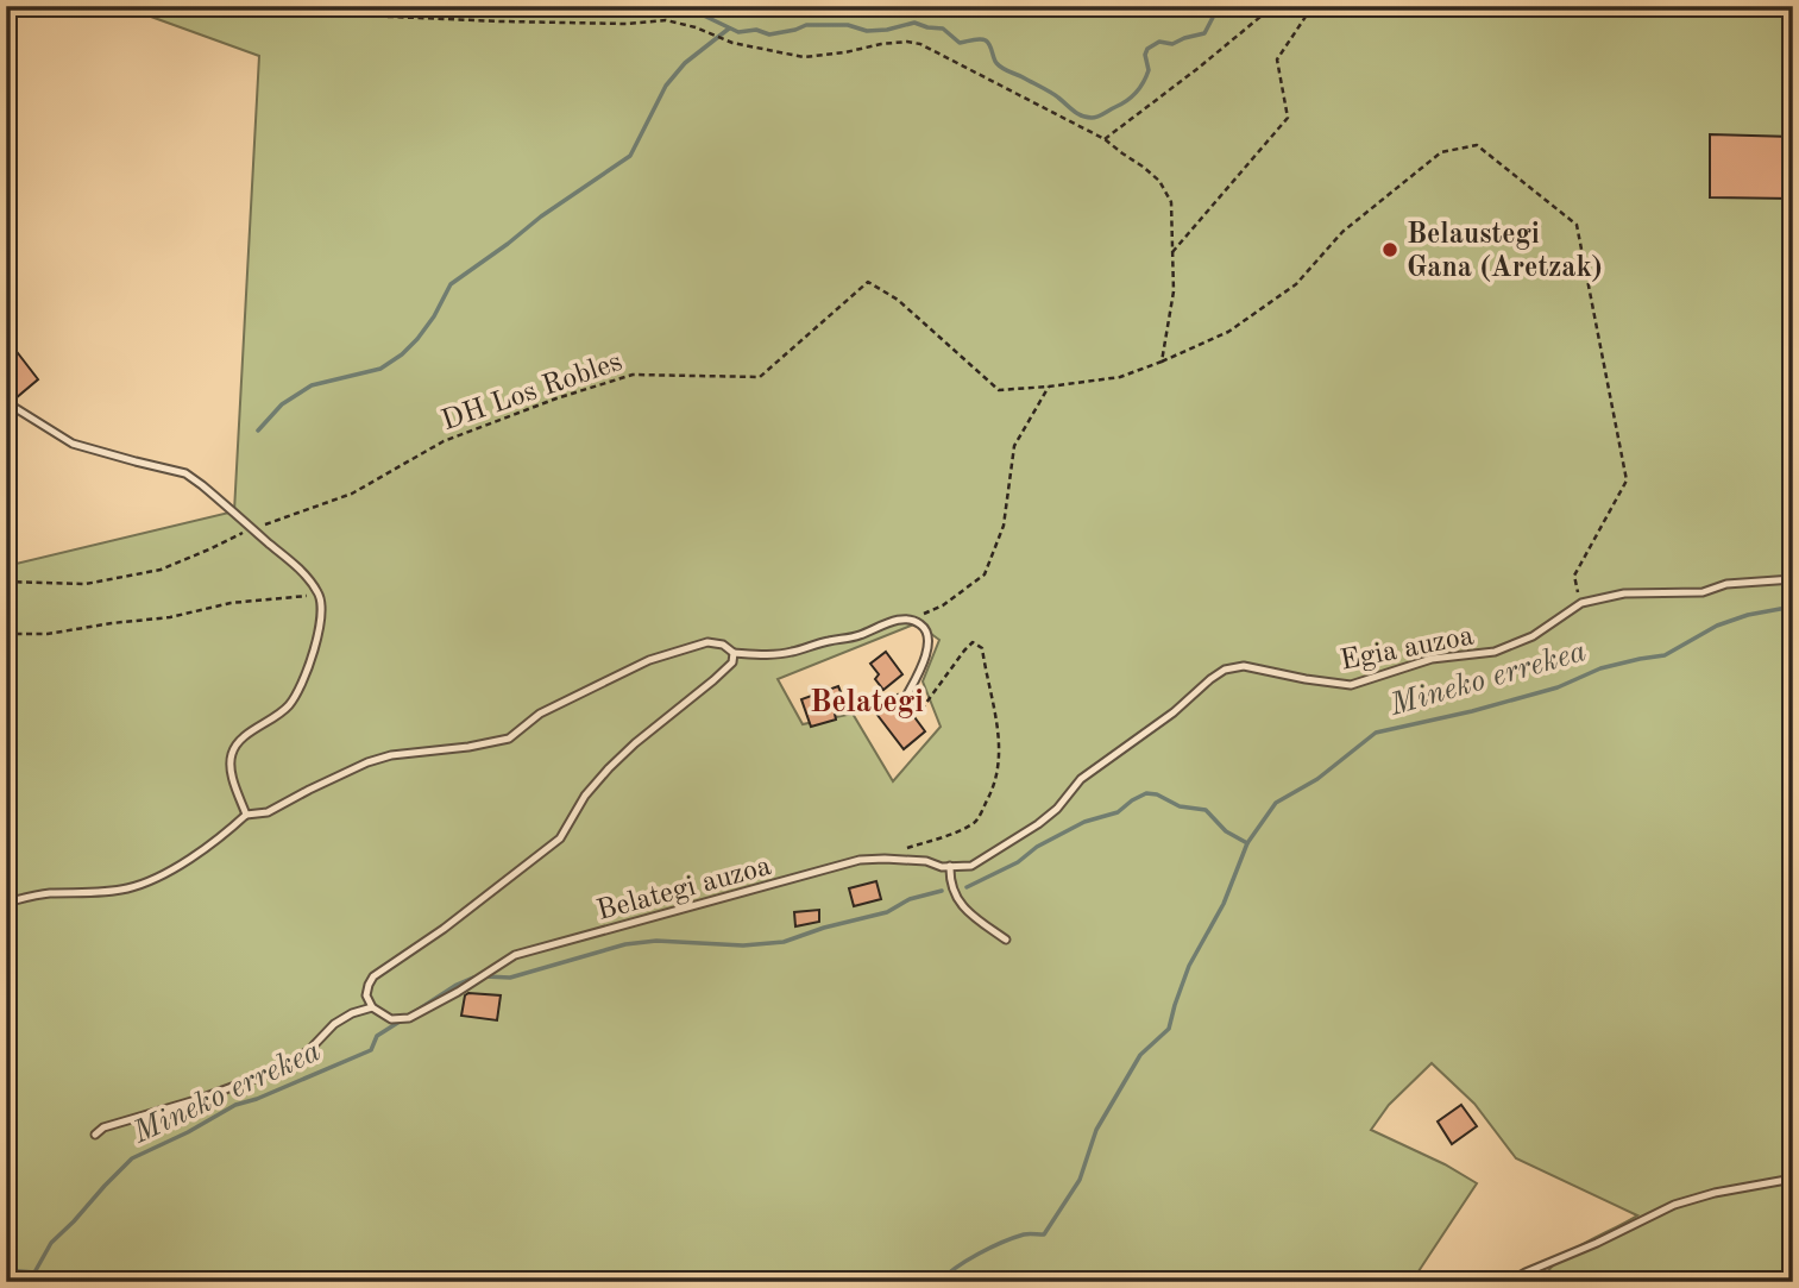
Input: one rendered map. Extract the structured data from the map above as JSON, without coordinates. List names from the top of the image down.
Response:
{
  "streets": {
    "lane": ["Egia auzoa", "Belategi auzoa"],
    "path": ["DH Los Robles"]
  },
  "crossings": [
    ["DH Los Robles", "Egia auzoa"],
    ["Egia auzoa", "Belategi auzoa"]
  ],
  "districts": ["Belategi"],
  "water": ["Mineko errekea"],
  "places": ["Belaustegi Gana (Aretzak)"]
}
